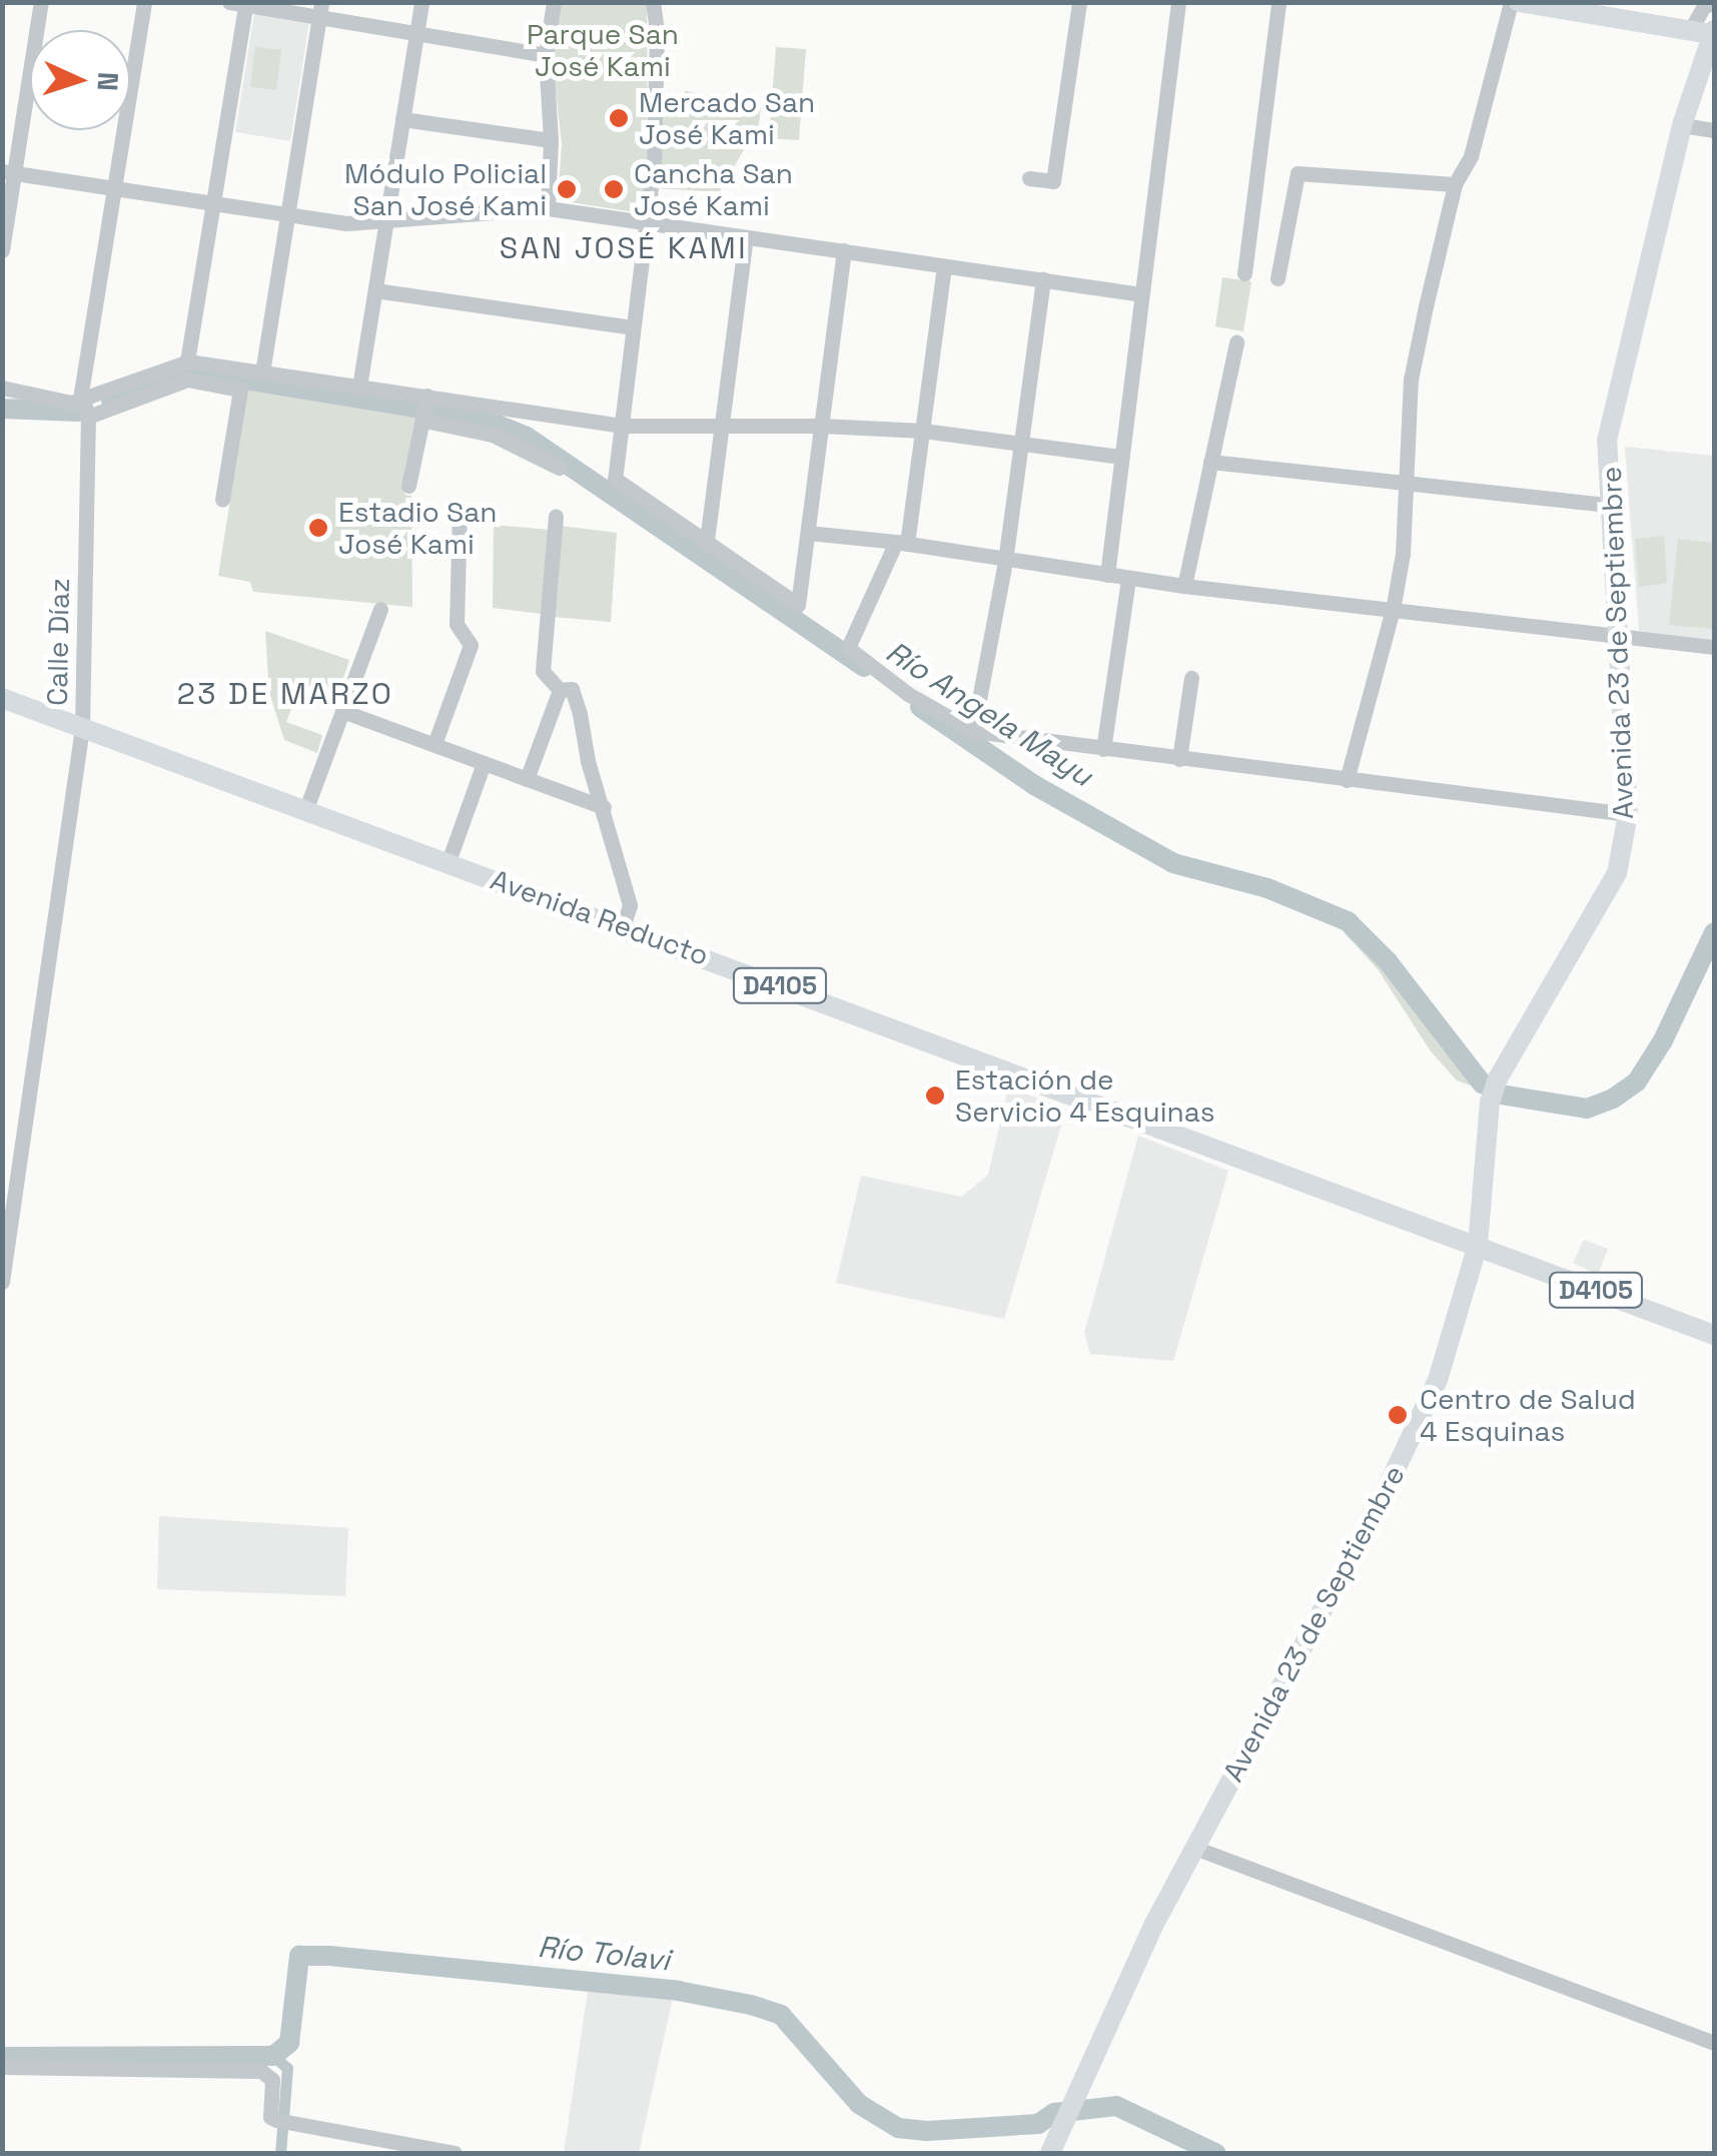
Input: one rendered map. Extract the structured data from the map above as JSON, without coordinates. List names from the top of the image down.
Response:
{
  "streets": {
    "main road": ["Avenida 23 de Septiembre", "Avenida Reducto", "D4105"],
    "street": ["Calle Díaz"]
  },
  "crossings": [
    ["Calle Díaz", "Avenida Reducto"],
    ["Avenida 23 de Septiembre", "Avenida Reducto"],
    ["Avenida 23 de Septiembre", "D4105"],
    ["Avenida Reducto", "D4105"]
  ],
  "districts": ["SAN JOSÉ KAMI", "23 DE MARZO"],
  "water": ["Río Angela Mayu", "Río Tolavi"],
  "parks": ["Parque San José Kami"],
  "places": [
    "Mercado San José Kami",
    "Módulo Policial San José Kami",
    "Cancha San José Kami",
    "Estadio San José Kami",
    "Estación de Servicio 4 Esquinas",
    "Centro de Salud 4 Esquinas"
  ],
  "north": "right"
}
